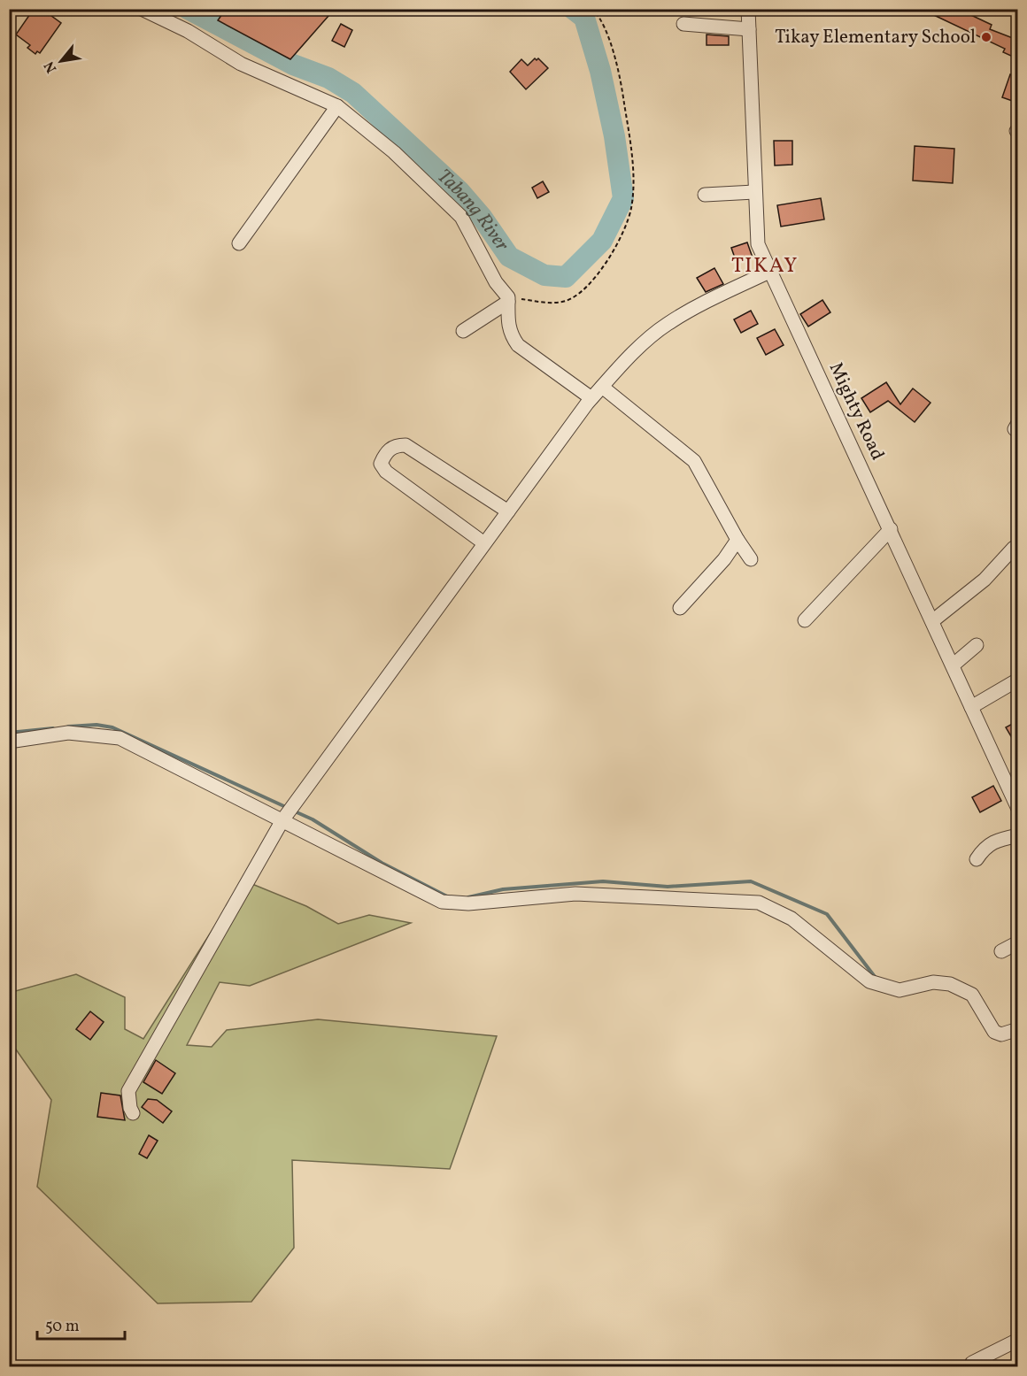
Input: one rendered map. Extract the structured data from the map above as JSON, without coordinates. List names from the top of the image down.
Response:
{
  "streets": {
    "street": ["Mighty Road"]
  },
  "districts": ["TIKAY"],
  "water": ["Tabang River"],
  "places": ["Tikay Elementary School"],
  "scale_bar": "50 m",
  "north": "bottom left"
}
